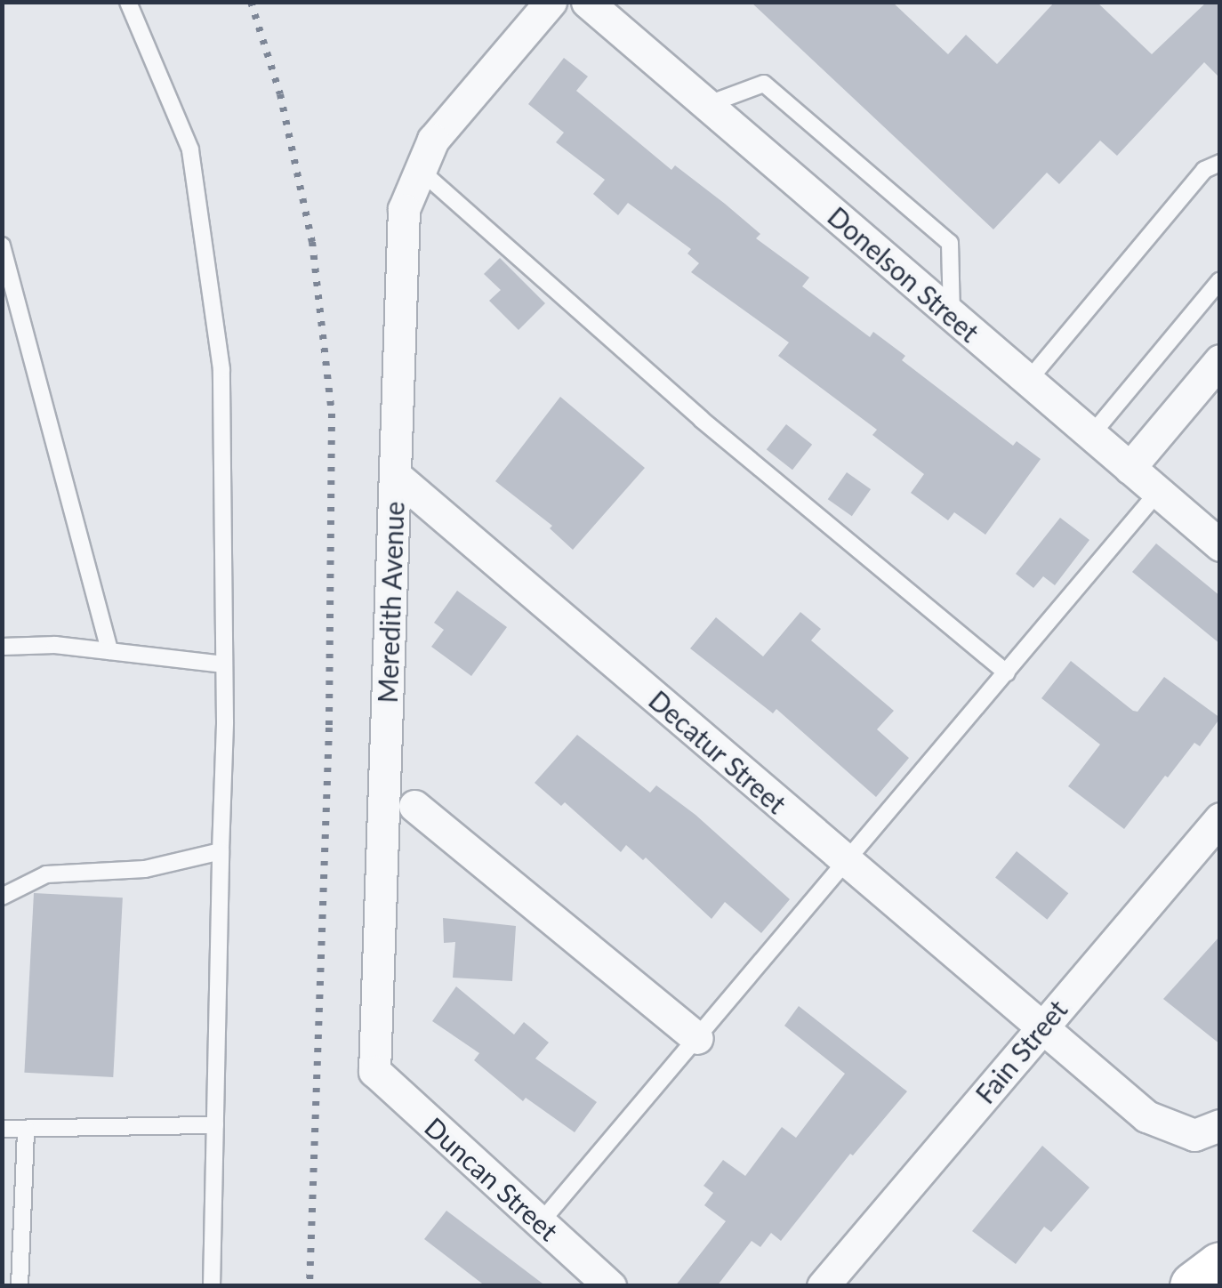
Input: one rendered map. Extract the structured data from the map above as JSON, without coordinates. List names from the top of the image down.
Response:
{
  "streets": {
    "street": [
      "Donelson Street",
      "Meredith Avenue",
      "Decatur Street",
      "Fain Street",
      "Duncan Street"
    ]
  },
  "crossings": [
    ["Meredith Avenue", "Decatur Street"],
    ["Meredith Avenue", "Duncan Street"],
    ["Decatur Street", "Fain Street"]
  ]
}
